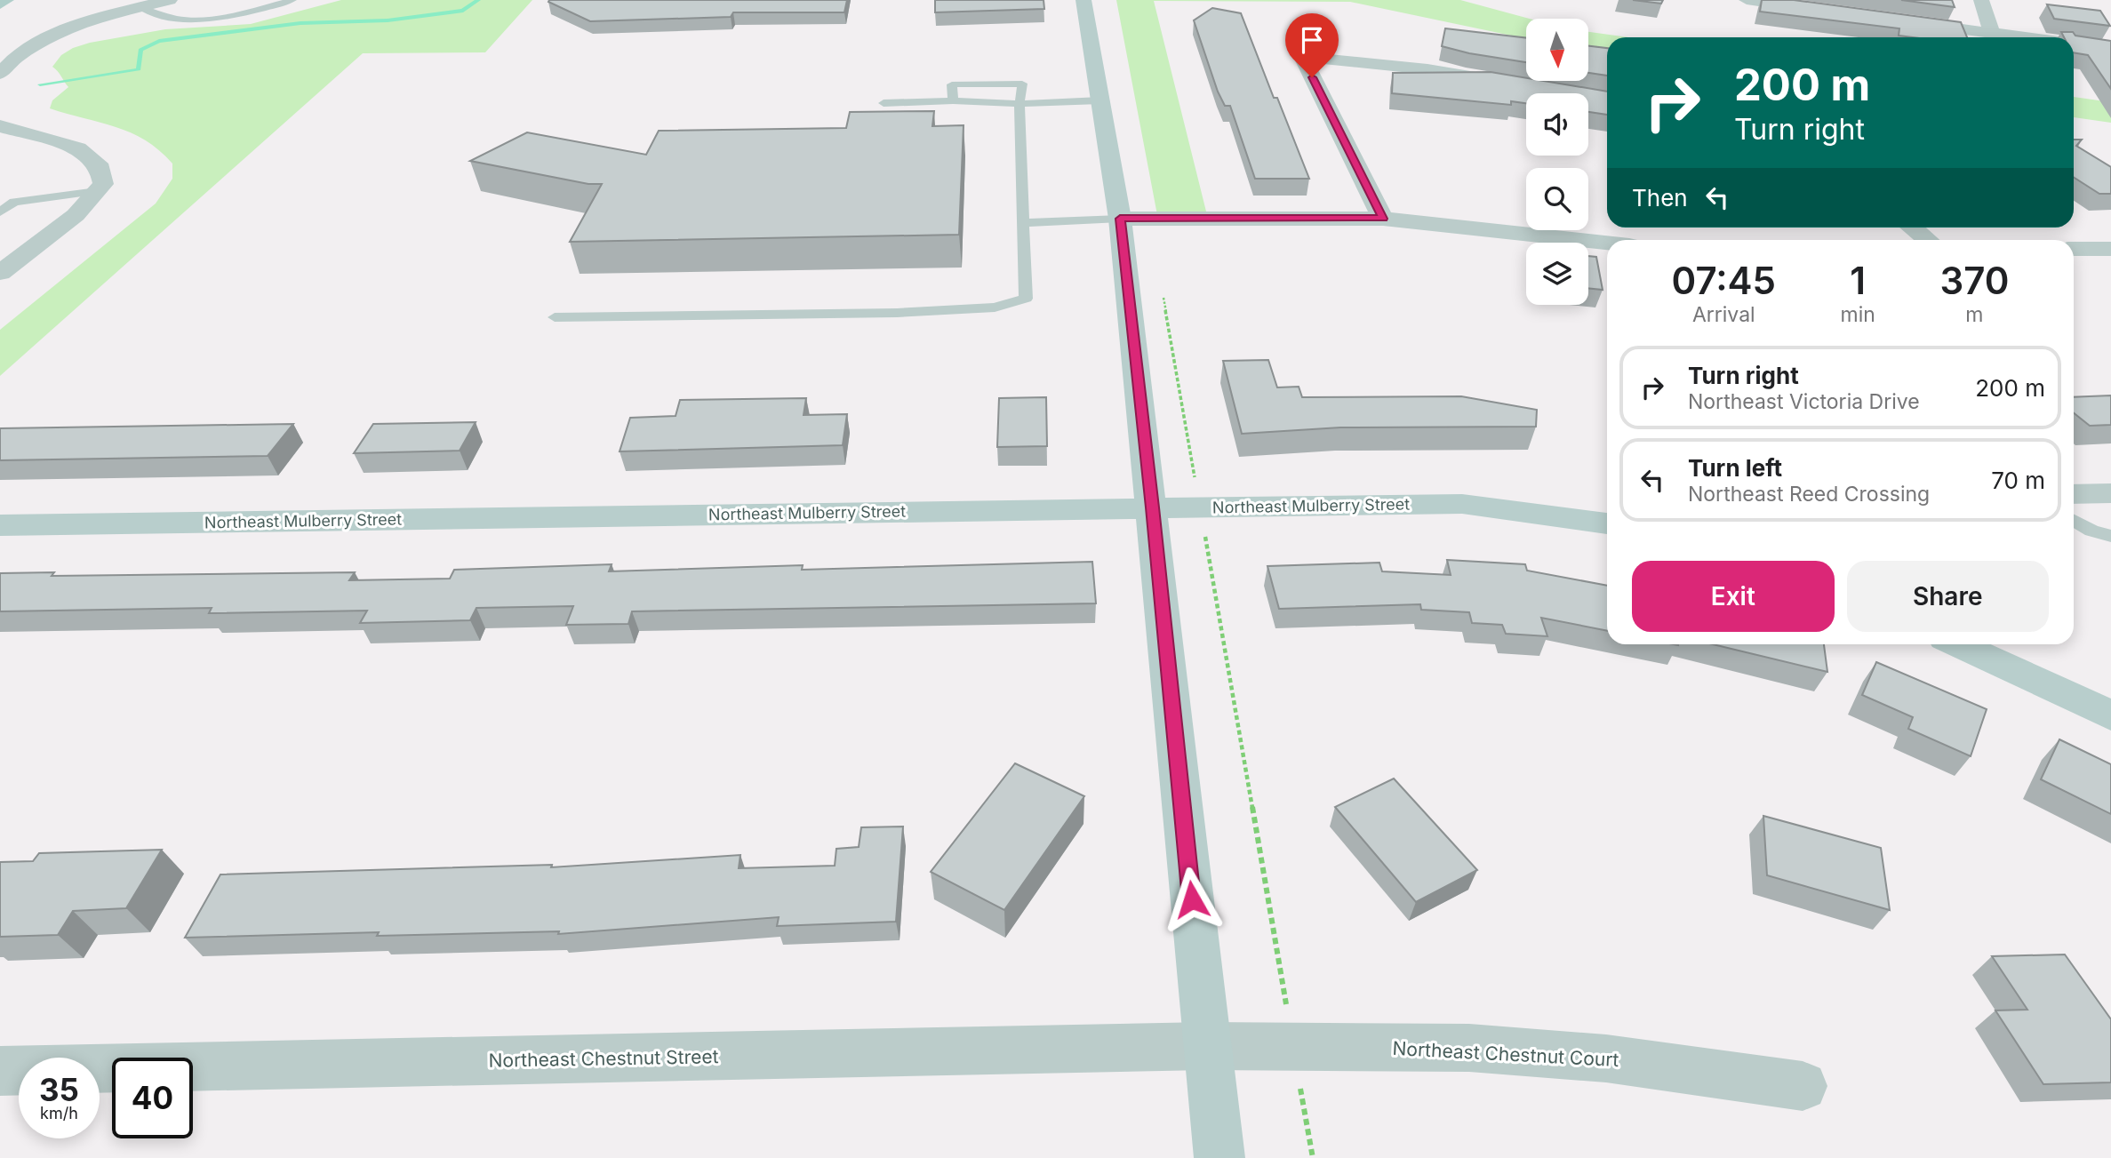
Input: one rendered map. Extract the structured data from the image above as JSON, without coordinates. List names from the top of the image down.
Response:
{
  "streets": {
    "street": ["Northeast Mulberry Street", "Northeast Chestnut Court", "Northeast Chestnut Street"]
  },
  "crossings": [
    ["Northeast Chestnut Court", "Northeast Chestnut Street"]
  ],
  "north": "bottom",
  "page": {
    "turn": ["200 m", "Turn right"],
    "then": "Then",
    "eta": [
      "07:45",
      "Arrival",
      "1",
      "min",
      "370",
      "m"
    ],
    "list": [
      {
        "name": "Turn right",
        "note": "Northeast Victoria Drive",
        "value": "200 m"
      },
      {
        "name": "Turn left",
        "note": "Northeast Reed Crossing",
        "value": "70 m"
      }
    ],
    "buttons": ["Exit", "Share"],
    "speed": "35 km/h",
    "limit": "40"
  }
}
